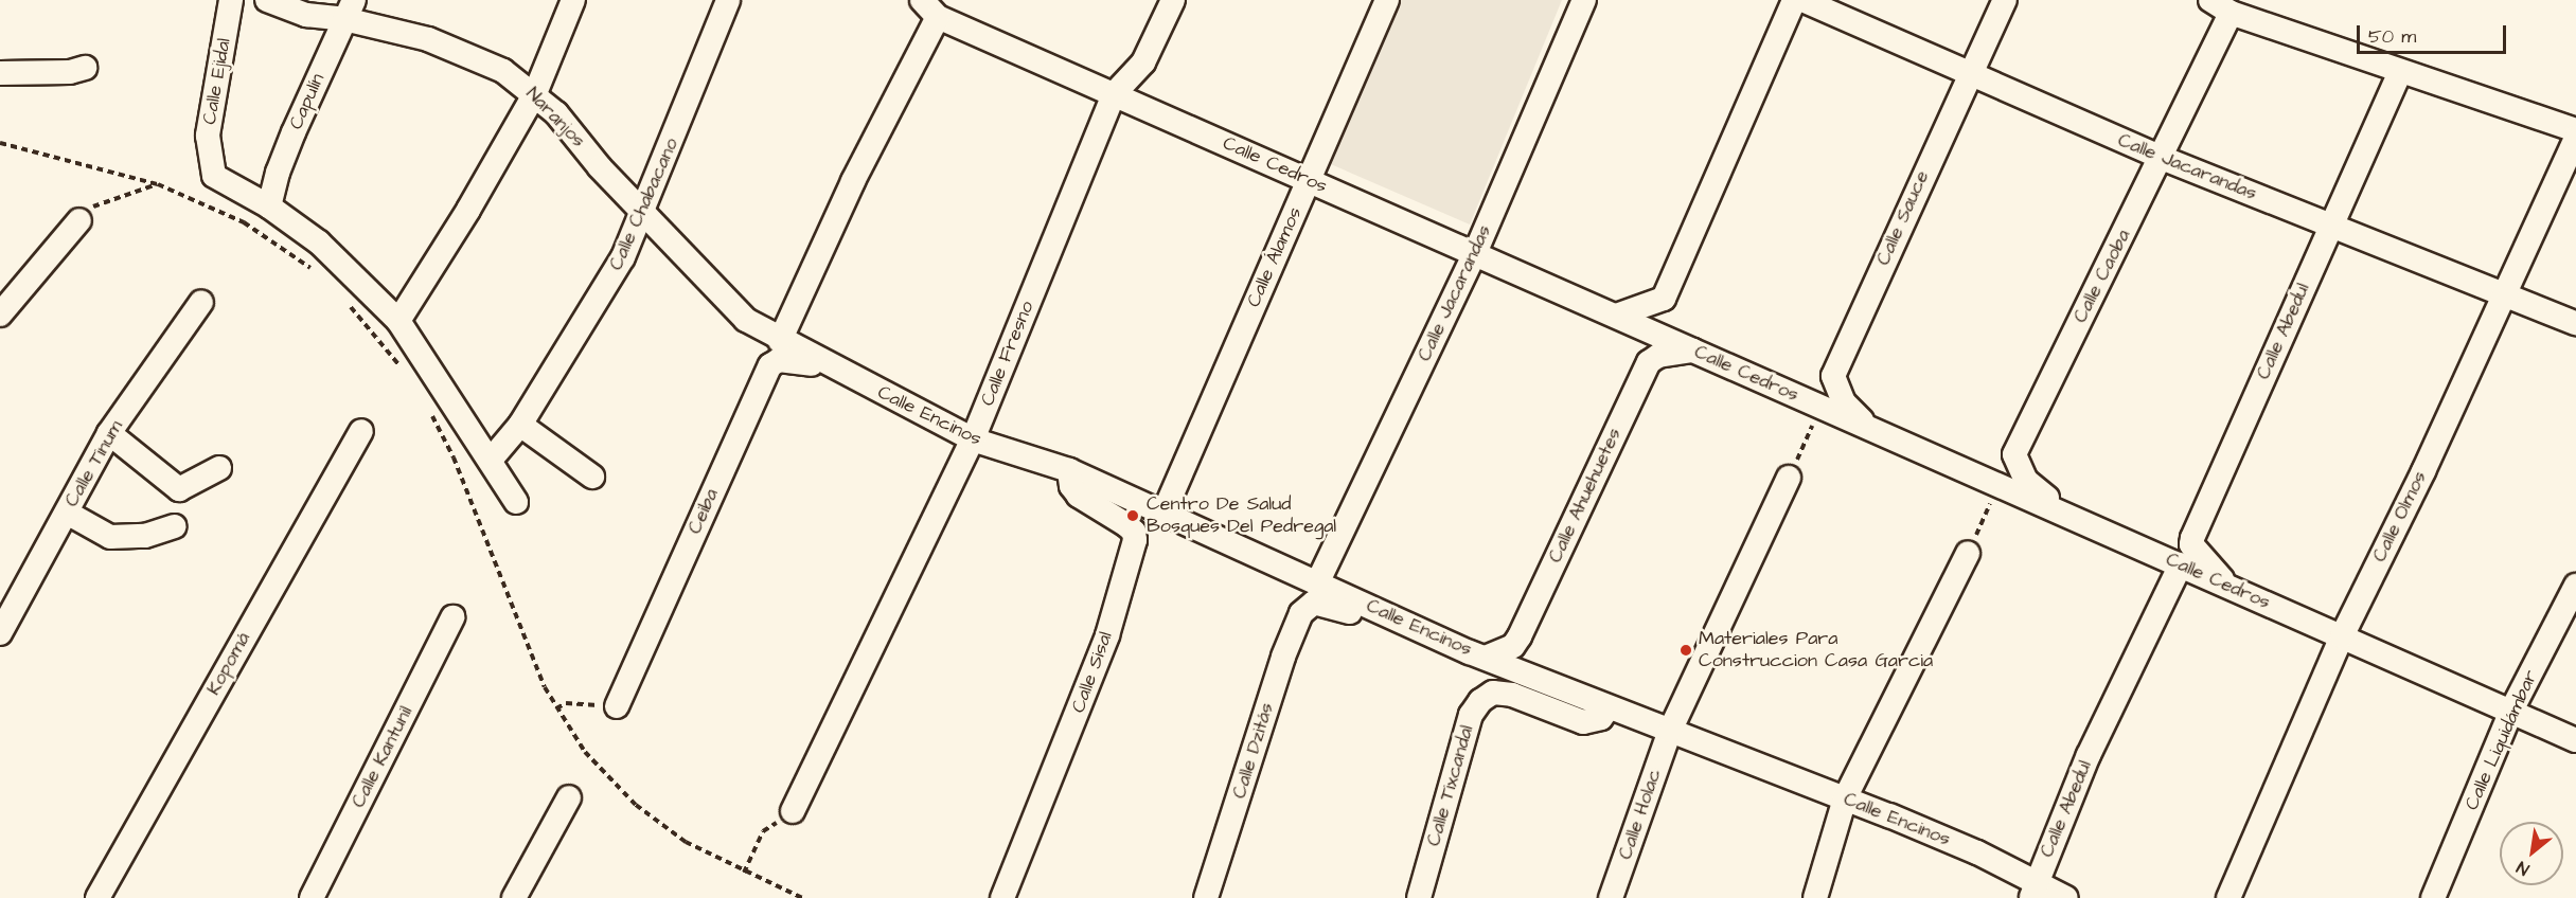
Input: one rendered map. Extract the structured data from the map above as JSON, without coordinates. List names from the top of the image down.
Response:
{
  "streets": {
    "street": [
      "Calle Ejidal",
      "Capulín",
      "Naranjos",
      "Calle Cedros",
      "Calle Jacarandas",
      "Calle Chabacano",
      "Calle Sauce",
      "Calle Álamos",
      "Calle Caoba",
      "Calle Abedul",
      "Calle Fresno",
      "Calle Encinos",
      "Calle Tinum",
      "Calle Ahuehuetes",
      "Ceiba",
      "Calle Olmos",
      "Kopomá",
      "Calle Sisal",
      "Calle Liquidámbar",
      "Calle Dzitás",
      "Calle Kantunil",
      "Calle Tixcandal",
      "Calle Holac"
    ]
  },
  "crossings": [
    ["Calle Ejidal", "Capulín"],
    ["Capulín", "Naranjos"],
    ["Naranjos", "Calle Chabacano"],
    ["Naranjos", "Calle Encinos"],
    ["Calle Cedros", "Calle Jacarandas"],
    ["Calle Cedros", "Calle Sauce"],
    ["Calle Cedros", "Calle Álamos"],
    ["Calle Cedros", "Calle Caoba"],
    ["Calle Cedros", "Calle Abedul"],
    ["Calle Cedros", "Calle Fresno"],
    ["Calle Cedros", "Calle Ahuehuetes"],
    ["Calle Cedros", "Calle Olmos"],
    ["Calle Cedros", "Calle Liquidámbar"],
    ["Calle Jacarandas", "Calle Sauce"],
    ["Calle Jacarandas", "Calle Caoba"],
    ["Calle Jacarandas", "Calle Abedul"],
    ["Calle Jacarandas", "Calle Encinos"],
    ["Calle Jacarandas", "Calle Olmos"],
    ["Calle Álamos", "Calle Encinos"],
    ["Calle Abedul", "Calle Encinos"],
    ["Calle Fresno", "Calle Encinos"],
    ["Calle Encinos", "Calle Ahuehuetes"],
    ["Calle Encinos", "Ceiba"],
    ["Calle Encinos", "Calle Sisal"],
    ["Calle Encinos", "Calle Tixcandal"],
    ["Calle Encinos", "Calle Holac"]
  ],
  "places": ["Centro De Salud Bosques Del Pedregal", "Materiales Para Construccion Casa Garcia"],
  "scale_bar": "50 m",
  "north": "bottom left"
}
